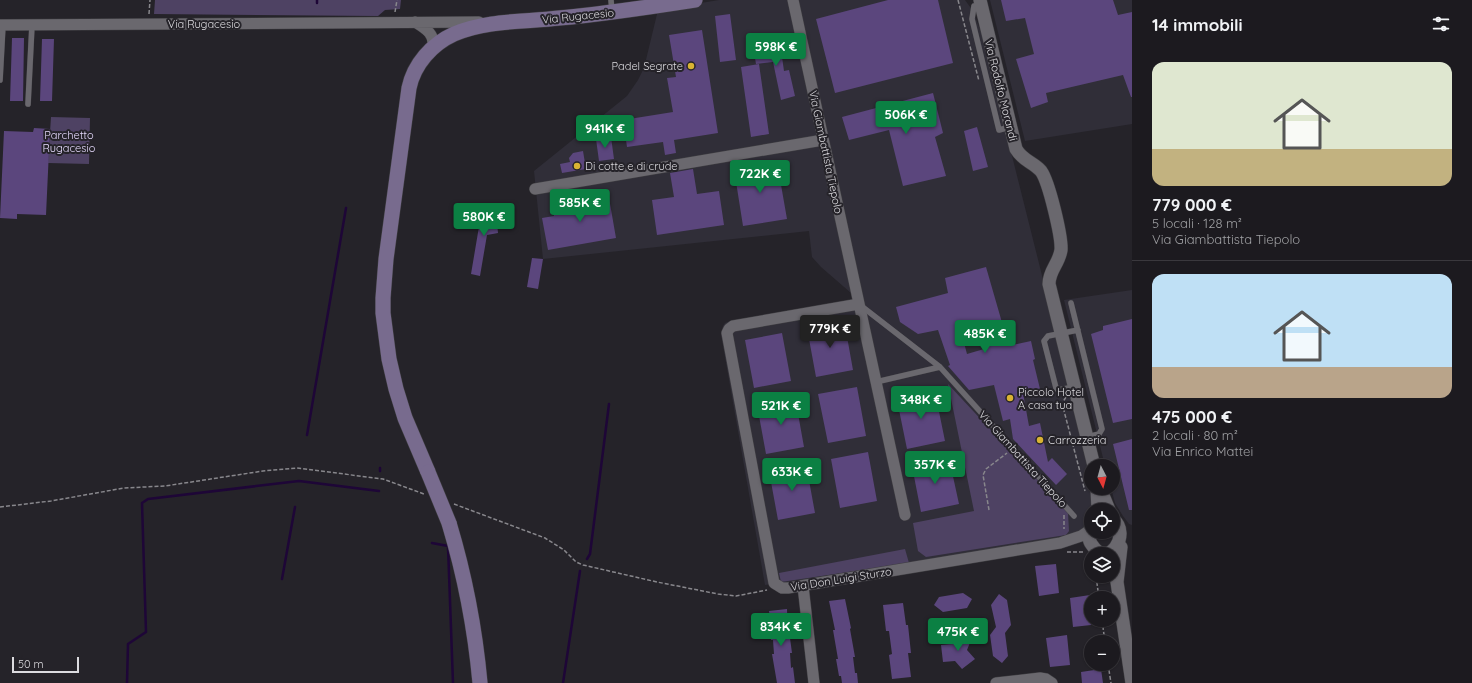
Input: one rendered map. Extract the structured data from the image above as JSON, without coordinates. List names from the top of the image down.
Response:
{
  "streets": {
    "main road": ["Via Rugacesio"],
    "street": ["Via Rodolfo Morandi", "Via Giambattista Tiepolo", "Via Don Luigi Sturzo"]
  },
  "crossings": [
    ["Via Giambattista Tiepolo", "Via Don Luigi Sturzo"]
  ],
  "parks": ["Parchetto Rugacesio"],
  "places": [
    "Padel Segrate",
    "Di cotte e di crude",
    "Piccolo Hotel A casa tua",
    "Carrozzeria"
  ],
  "scale_bar": "50 m",
  "north": "bottom",
  "page": {
    "heading": "14 immobili",
    "price": [
      "598K €",
      "506K €",
      "941K €",
      "722K €",
      "585K €",
      "580K €",
      "779K €",
      "485K €",
      "348K €",
      "521K €",
      "357K €",
      "633K €",
      "834K €",
      "475K €"
    ],
    "list": [
      {
        "name": "779 000 €",
        "note": "5 locali · 128 m² · Via Giambattista Tiepolo"
      },
      {
        "name": "475 000 €",
        "note": "2 locali · 80 m² · Via Enrico Mattei"
      }
    ],
    "map_buttons": ["+", "−"],
    "scale": "50 m"
  }
}
